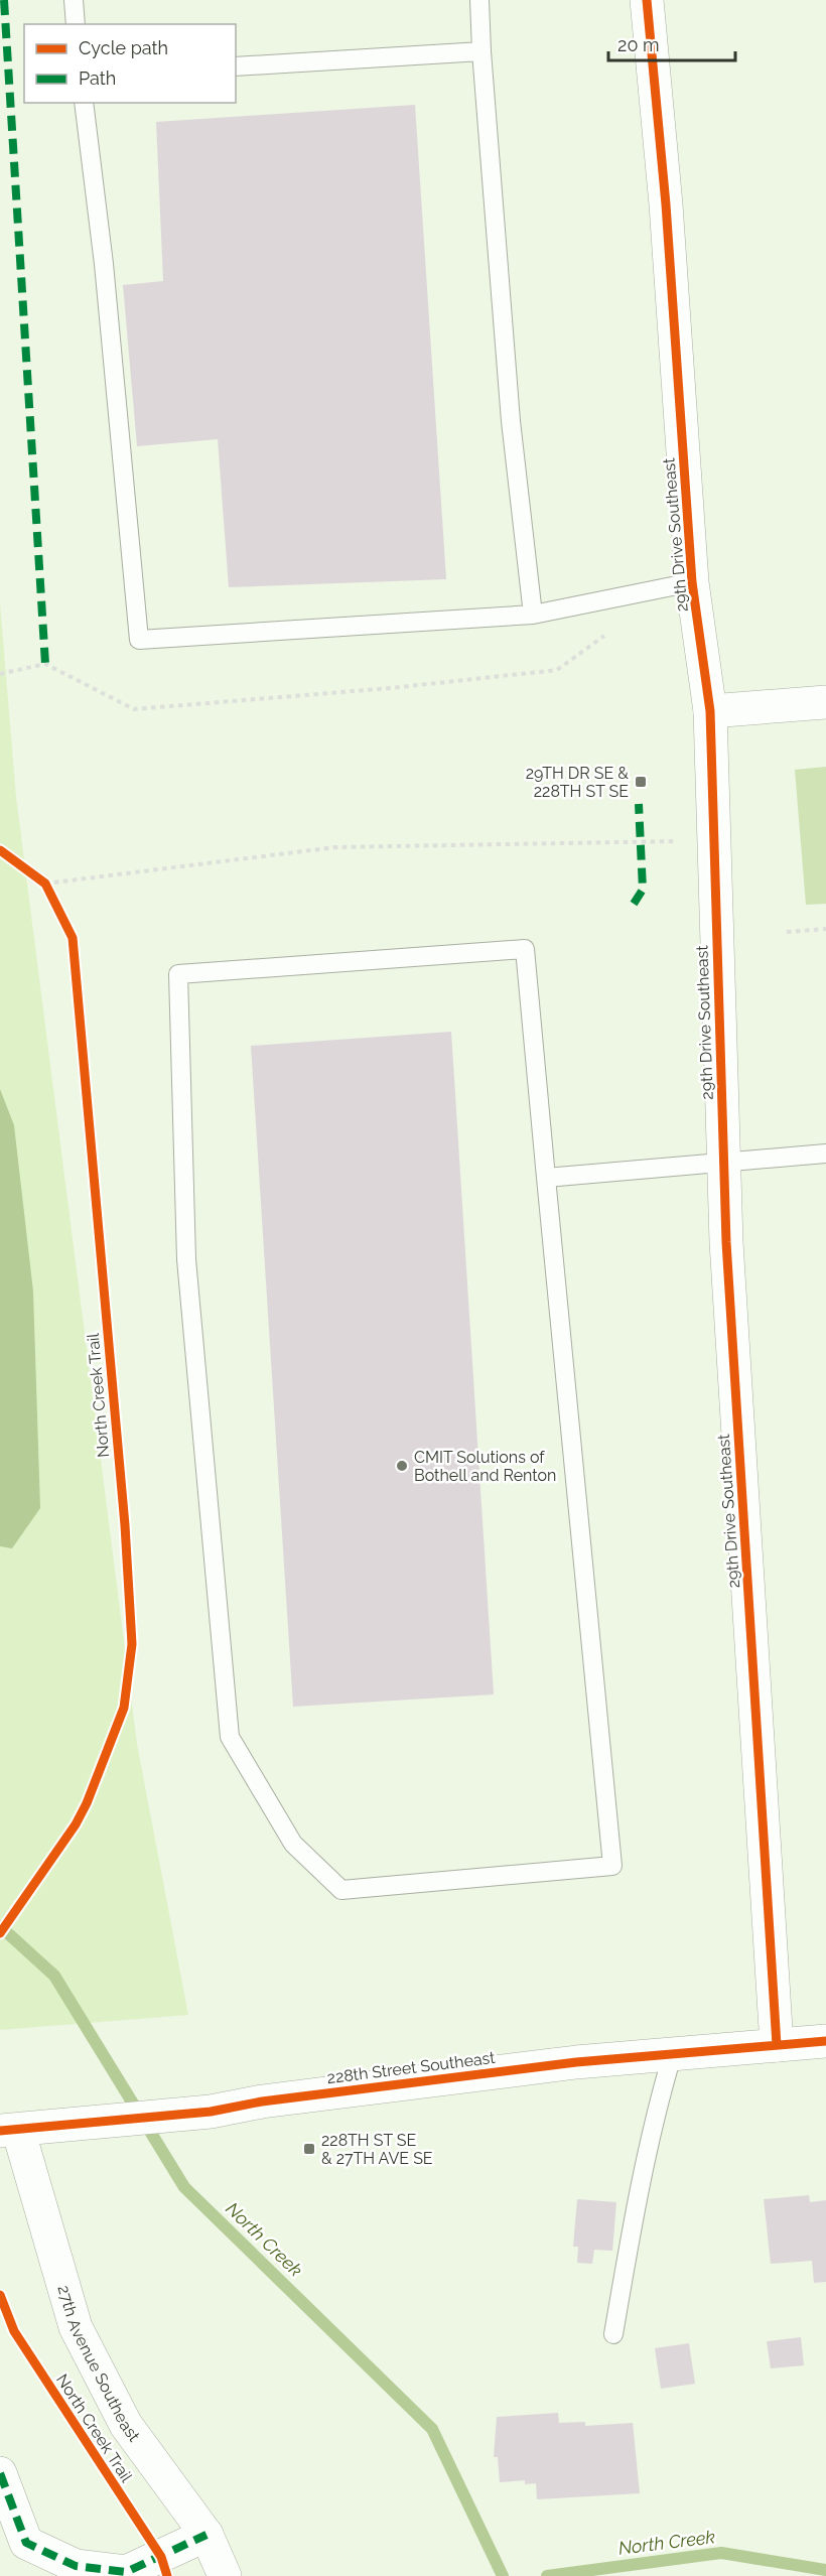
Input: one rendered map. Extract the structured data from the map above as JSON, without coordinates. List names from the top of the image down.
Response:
{
  "streets": {
    "street": ["29th Drive Southeast", "228th Street Southeast", "27th Avenue Southeast"],
    "cycle path": ["North Creek Trail"]
  },
  "crossings": [
    ["29th Drive Southeast", "228th Street Southeast"],
    ["228th Street Southeast", "27th Avenue Southeast"]
  ],
  "water": ["North Creek"],
  "places": {
    "transit": ["29TH DR SE & 228TH ST SE", "228TH ST SE & 27TH AVE SE"],
    "other": ["CMIT Solutions of Bothell and Renton"]
  },
  "legend": ["Cycle path", "Path"],
  "scale_bar": "20 m"
}
